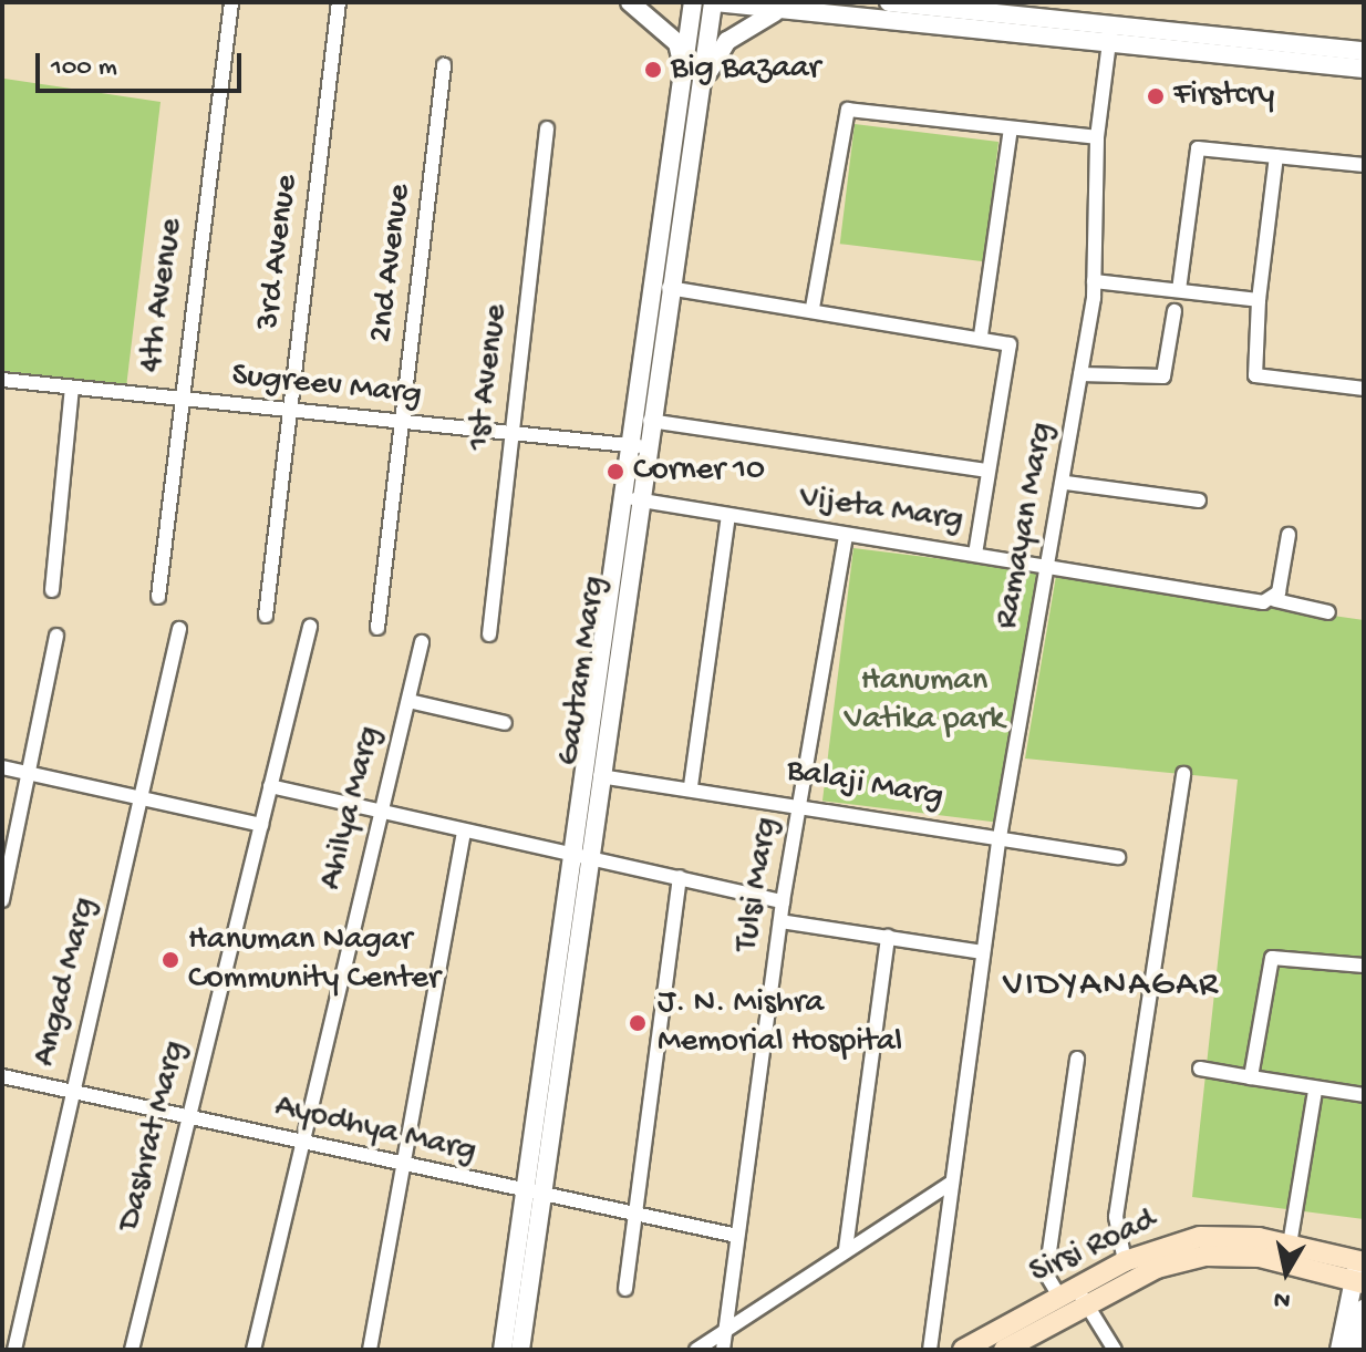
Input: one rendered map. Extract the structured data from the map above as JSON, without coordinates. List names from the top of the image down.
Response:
{
  "streets": {
    "main road": ["Sirsi Road"],
    "street": [
      "3rd Avenue",
      "2nd Avenue",
      "4th Avenue",
      "1st Avenue",
      "Sugreev Marg",
      "Vijeta Marg",
      "Ramayan Marg",
      "Gautam Marg",
      "Balaji Marg",
      "Ahilya Marg",
      "Tulsi Marg",
      "Angad Marg",
      "Ayodhya Marg",
      "Dashrat Marg"
    ]
  },
  "crossings": [
    ["3rd Avenue", "Sugreev Marg"],
    ["2nd Avenue", "Sugreev Marg"],
    ["4th Avenue", "Sugreev Marg"],
    ["1st Avenue", "Sugreev Marg"],
    ["Sugreev Marg", "Gautam Marg"],
    ["Vijeta Marg", "Ramayan Marg"],
    ["Vijeta Marg", "Gautam Marg"],
    ["Vijeta Marg", "Tulsi Marg"],
    ["Ramayan Marg", "Balaji Marg"],
    ["Gautam Marg", "Balaji Marg"],
    ["Gautam Marg", "Ayodhya Marg"],
    ["Balaji Marg", "Tulsi Marg"],
    ["Ahilya Marg", "Ayodhya Marg"],
    ["Tulsi Marg", "Ayodhya Marg"],
    ["Angad Marg", "Ayodhya Marg"],
    ["Ayodhya Marg", "Dashrat Marg"]
  ],
  "districts": ["VIDYANAGAR"],
  "parks": ["Hanuman Vatika park"],
  "places": [
    "Big Bazaar",
    "Firstcry",
    "Corner 10",
    "Hanuman Nagar Community Center",
    "J. N. Mishra Memorial Hospital"
  ],
  "scale_bar": "100 m",
  "north": "bottom"
}
